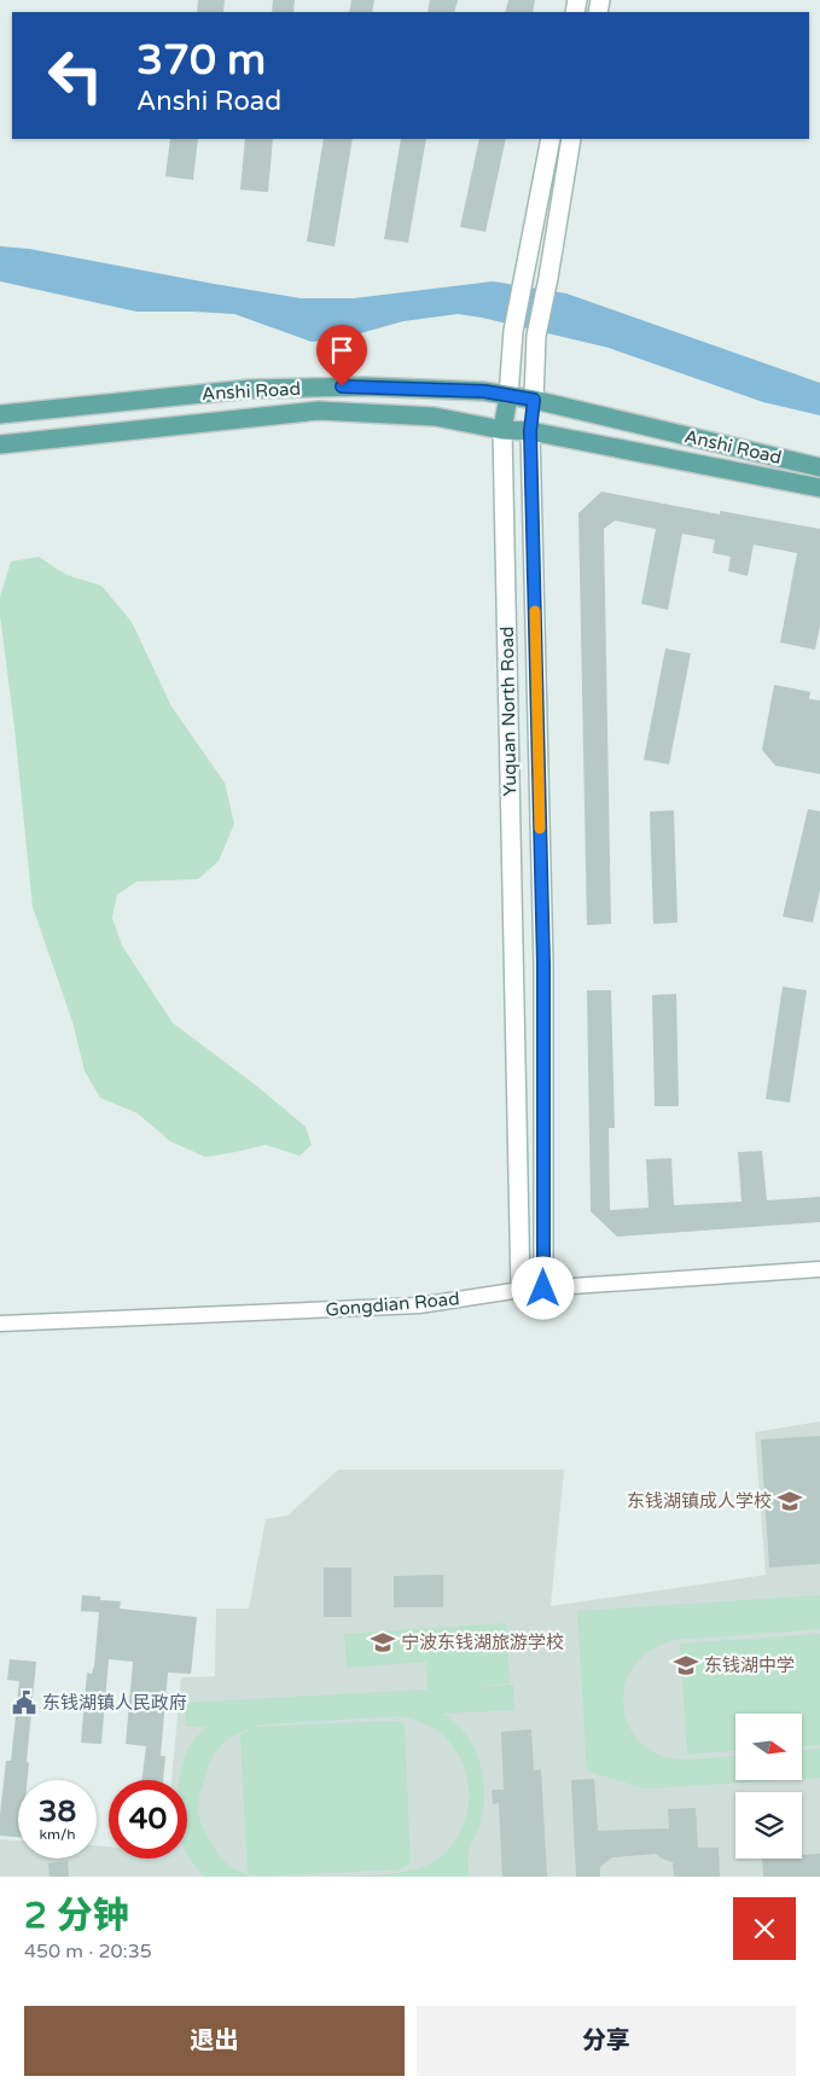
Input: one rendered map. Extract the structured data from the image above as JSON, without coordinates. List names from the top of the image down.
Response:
{
  "streets": {
    "main road": ["Anshi Road", "Yuquan North Road"],
    "street": ["Gongdian Road"]
  },
  "crossings": [
    ["Anshi Road", "Yuquan North Road"],
    ["Yuquan North Road", "Gongdian Road"]
  ],
  "places": {
    "school or university": ["东钱湖镇成人学校", "宁波东钱湖旅游学校", "东钱湖中学"],
    "public building": ["东钱湖镇人民政府"]
  },
  "north": "right",
  "page": {
    "turn": ["370 m", "Anshi Road"],
    "speed": "38 km/h",
    "limit": "40",
    "heading": ["2 分钟", "450 m · 20:35"],
    "buttons": ["退出", "分享"]
  }
}
